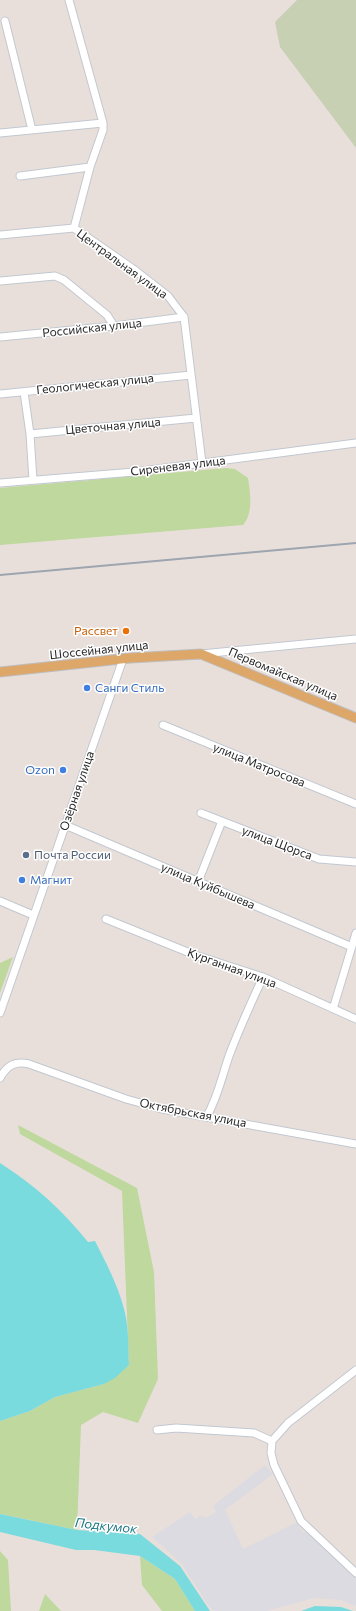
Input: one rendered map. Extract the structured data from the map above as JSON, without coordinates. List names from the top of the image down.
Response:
{
  "streets": {
    "main road": ["Шоссейная улица", "Первомайская улица"],
    "street": [
      "Центральная улица",
      "Российская улица",
      "Геологическая улица",
      "Цветочная улица",
      "Сиреневая улица",
      "улица Матросова",
      "Озёрная улица",
      "улица Щорса",
      "улица Куйбышева",
      "Курганная улица",
      "Октябрьская улица"
    ]
  },
  "crossings": [
    ["Центральная улица", "Российская улица"],
    ["Шоссейная улица", "Первомайская улица"],
    ["Шоссейная улица", "Озёрная улица"],
    ["Озёрная улица", "улица Куйбышева"]
  ],
  "water": ["Подкумок"],
  "places": [
    "Рассвет",
    "Санги Стиль",
    "Ozon",
    "Почта России",
    "Магнит"
  ]
}
